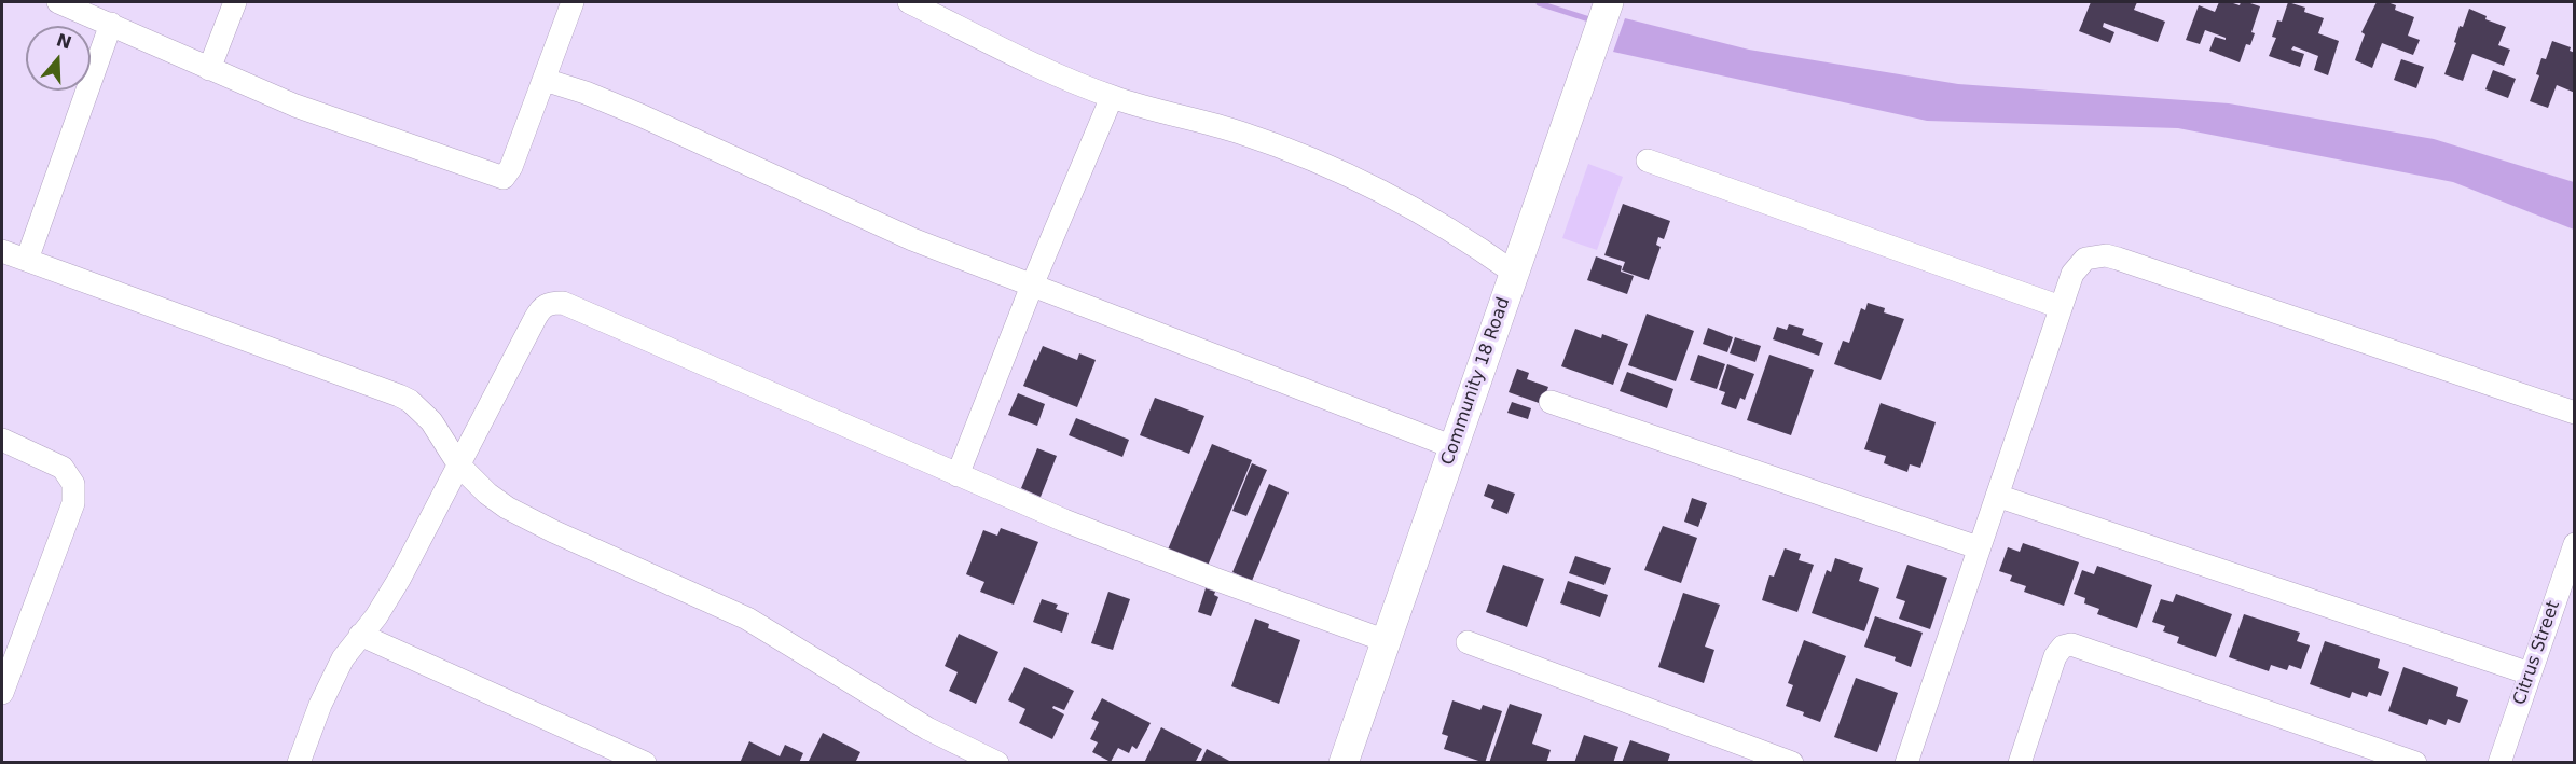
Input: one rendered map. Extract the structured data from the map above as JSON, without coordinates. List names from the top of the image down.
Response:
{
  "streets": {
    "main road": ["Community 18 Road"],
    "street": ["Citrus Street"]
  },
  "north": "top"
}
